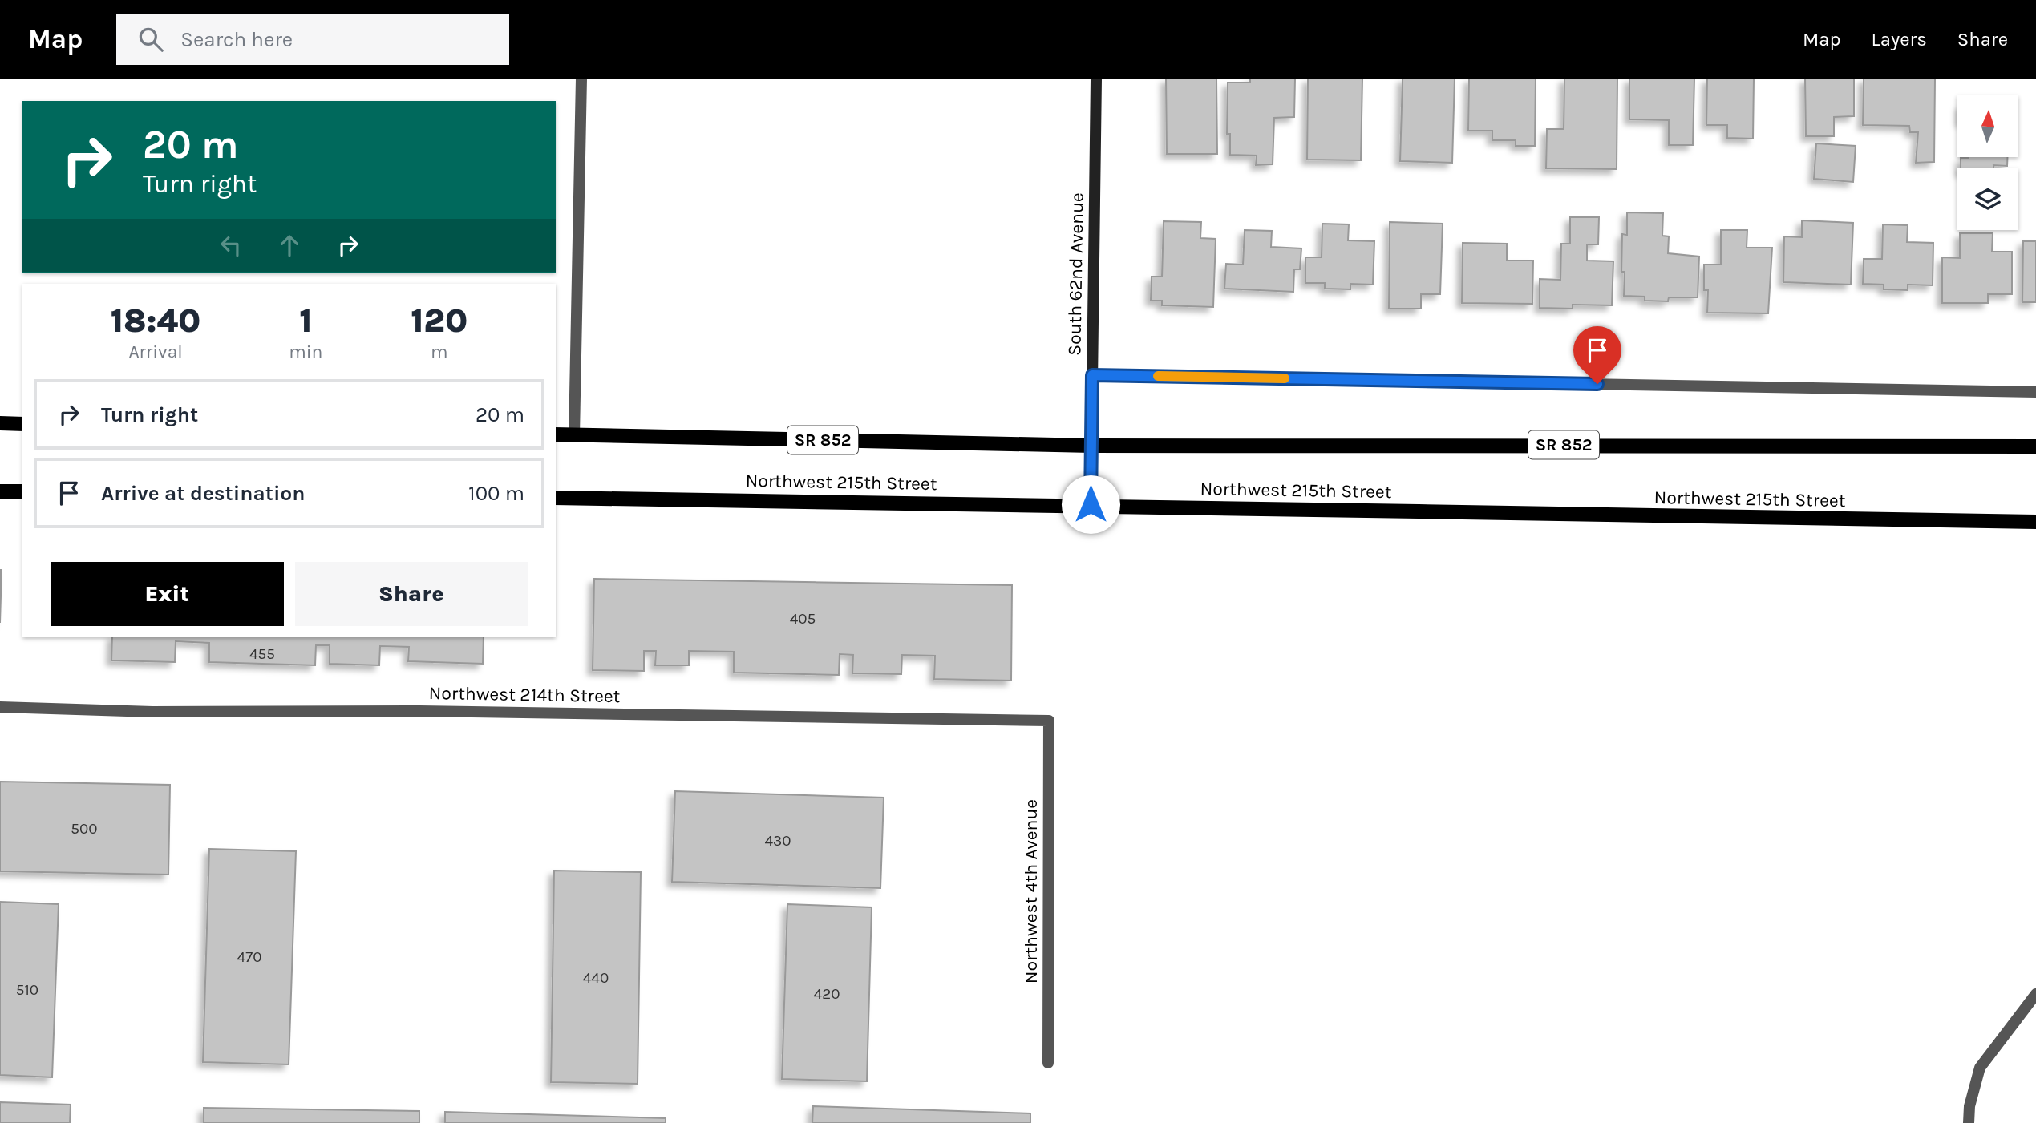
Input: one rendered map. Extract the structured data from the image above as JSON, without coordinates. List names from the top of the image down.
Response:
{
  "streets": {
    "main road": ["SR 852", "Northwest 215th Street"],
    "street": ["South 62nd Avenue", "Northwest 214th Street", "Northwest 4th Avenue"]
  },
  "crossings": [
    ["South 62nd Avenue", "SR 852"],
    ["South 62nd Avenue", "Northwest 215th Street"],
    ["Northwest 214th Street", "Northwest 4th Avenue"]
  ],
  "house_numbers": [
    "405",
    "455",
    "500",
    "430",
    "470",
    "440",
    "510",
    "420"
  ],
  "north": "top",
  "page": {
    "header": "Map",
    "search": "Search here",
    "nav": ["Map", "Layers", "Share"],
    "turn": ["20 m", "Turn right"],
    "eta": [
      "18:40",
      "Arrival",
      "1",
      "min",
      "120",
      "m"
    ],
    "list": [
      {
        "name": "Turn right",
        "value": "20 m"
      },
      {
        "name": "Arrive at destination",
        "value": "100 m"
      }
    ],
    "buttons": ["Exit", "Share"]
  }
}
